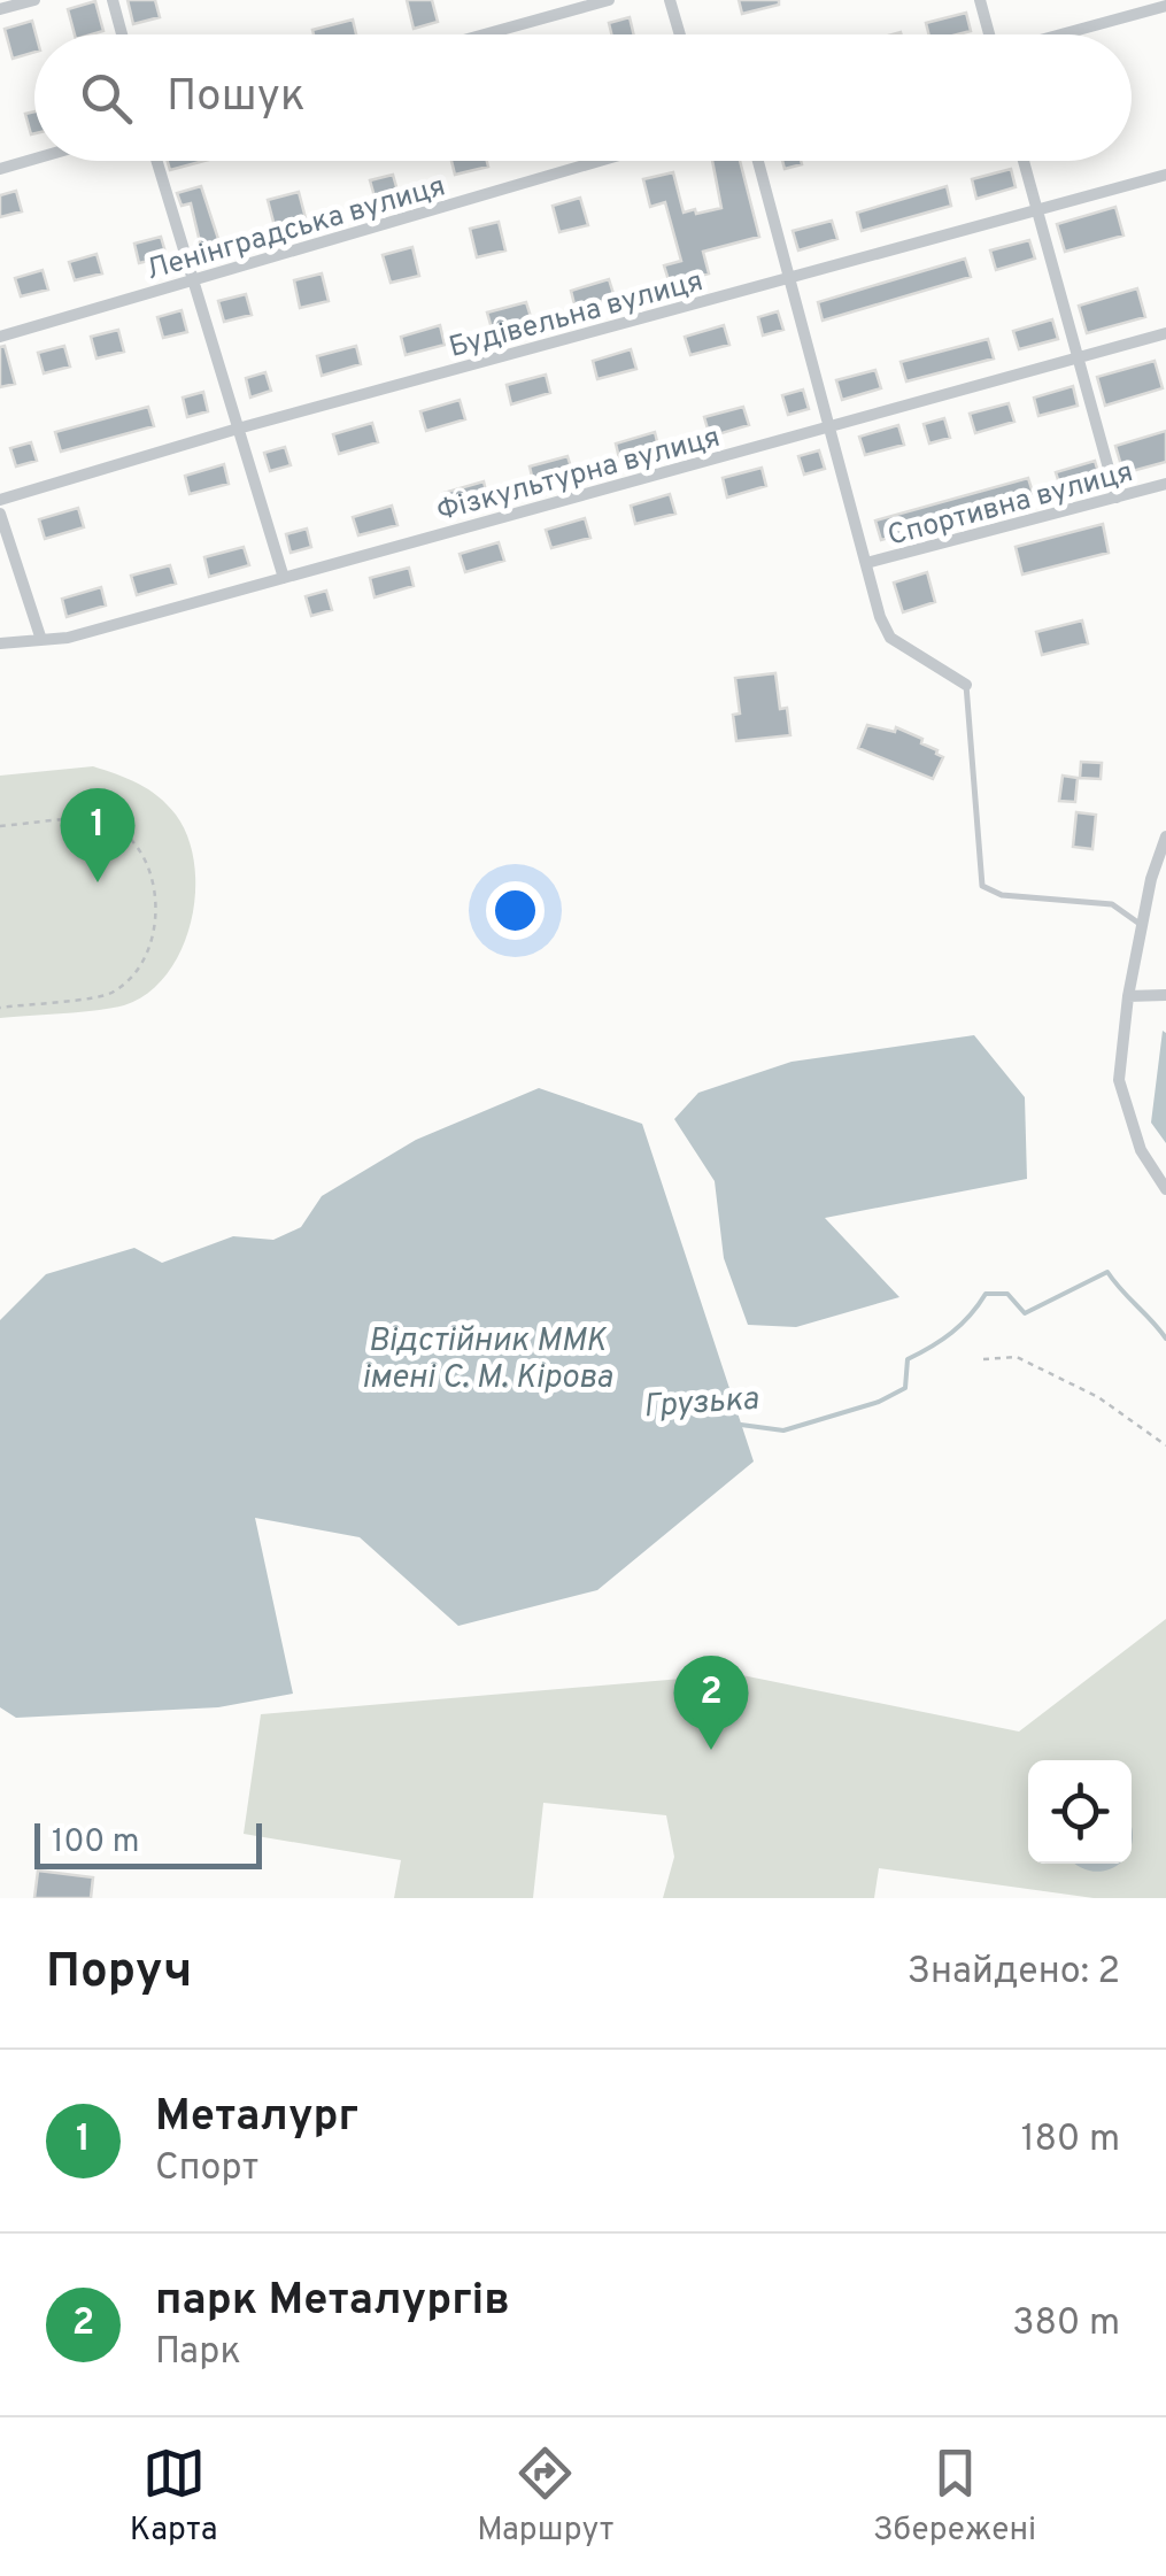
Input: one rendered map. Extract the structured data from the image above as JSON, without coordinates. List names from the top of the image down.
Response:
{
  "streets": {
    "street": [
      "Ленінградська вулиця",
      "Будівельна вулиця",
      "Фiзкультурна вулиця",
      "Спортивна вулиця"
    ]
  },
  "water": ["Відстійник ММК імені С. М. Кірова", "Грузька"],
  "scale_bar": "100 m",
  "page": {
    "search": "Пошук",
    "pins": ["1", "2"],
    "scale": "100 m",
    "heading": ["Поруч", "Знайдено: 2"],
    "list": [
      {
        "mark": "1",
        "name": "Металург",
        "note": "Спорт",
        "value": "180 m"
      },
      {
        "mark": "2",
        "name": "парк Металургів",
        "note": "Парк",
        "value": "380 m"
      }
    ],
    "nav": ["Карта", "Маршрут", "Збережені"]
  }
}
